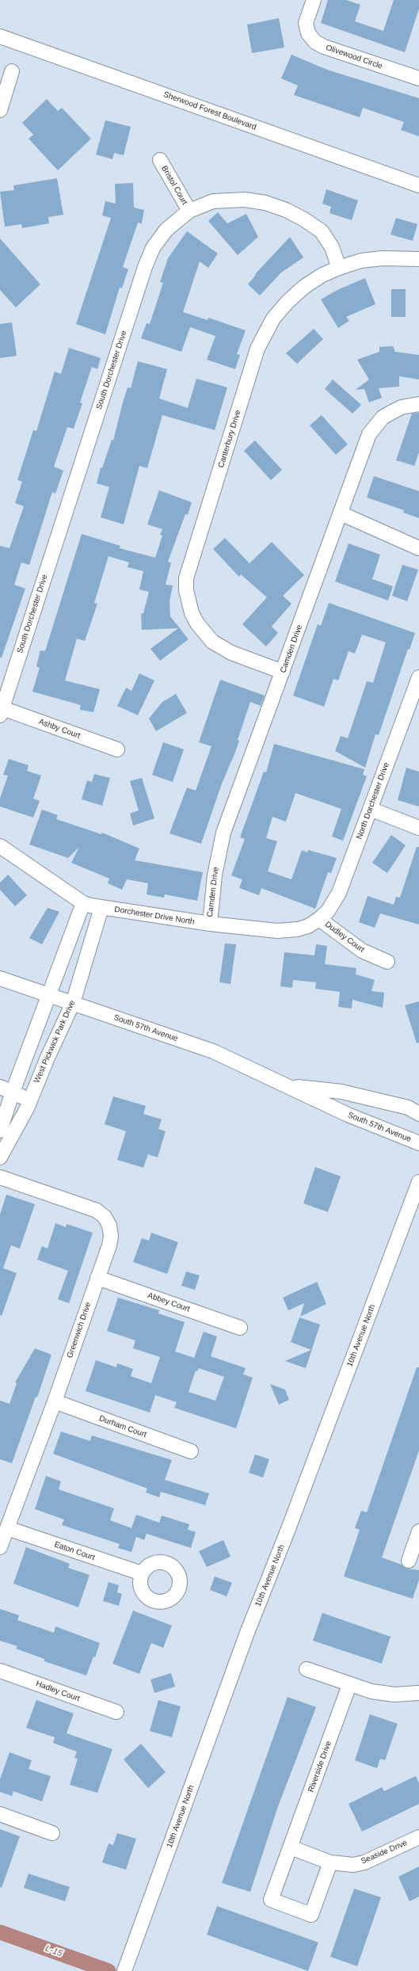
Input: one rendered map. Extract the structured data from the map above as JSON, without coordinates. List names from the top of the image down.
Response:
{
  "streets": {
    "street": [
      "Olivewood Circle",
      "Sherwood Forest Boulevard",
      "Bristol Court",
      "South Dorchester Drive",
      "Canterbury Drive",
      "Camden Drive",
      "Ashby Court",
      "North Dorchester Drive",
      "Dorchester Drive North",
      "Dudley Court",
      "South 57th Avenue",
      "West Pickwick Park Drive",
      "Abbey Court",
      "Greenwich Drive",
      "10th Avenue North",
      "Durham Court",
      "Eaton Court",
      "Hadley Court",
      "Riverside Drive",
      "Seaside Drive"
    ]
  },
  "crossings": [
    ["Bristol Court", "South Dorchester Drive"],
    ["South Dorchester Drive", "Canterbury Drive"],
    ["South Dorchester Drive", "Ashby Court"],
    ["Canterbury Drive", "Camden Drive"],
    ["Camden Drive", "Dorchester Drive North"],
    ["North Dorchester Drive", "Dorchester Drive North"],
    ["North Dorchester Drive", "Dudley Court"],
    ["Dorchester Drive North", "Dudley Court"],
    ["Dorchester Drive North", "West Pickwick Park Drive"],
    ["South 57th Avenue", "West Pickwick Park Drive"],
    ["Abbey Court", "Greenwich Drive"],
    ["Greenwich Drive", "Durham Court"],
    ["Greenwich Drive", "Eaton Court"],
    ["Riverside Drive", "Seaside Drive"]
  ],
  "water": ["L-15"]
}
